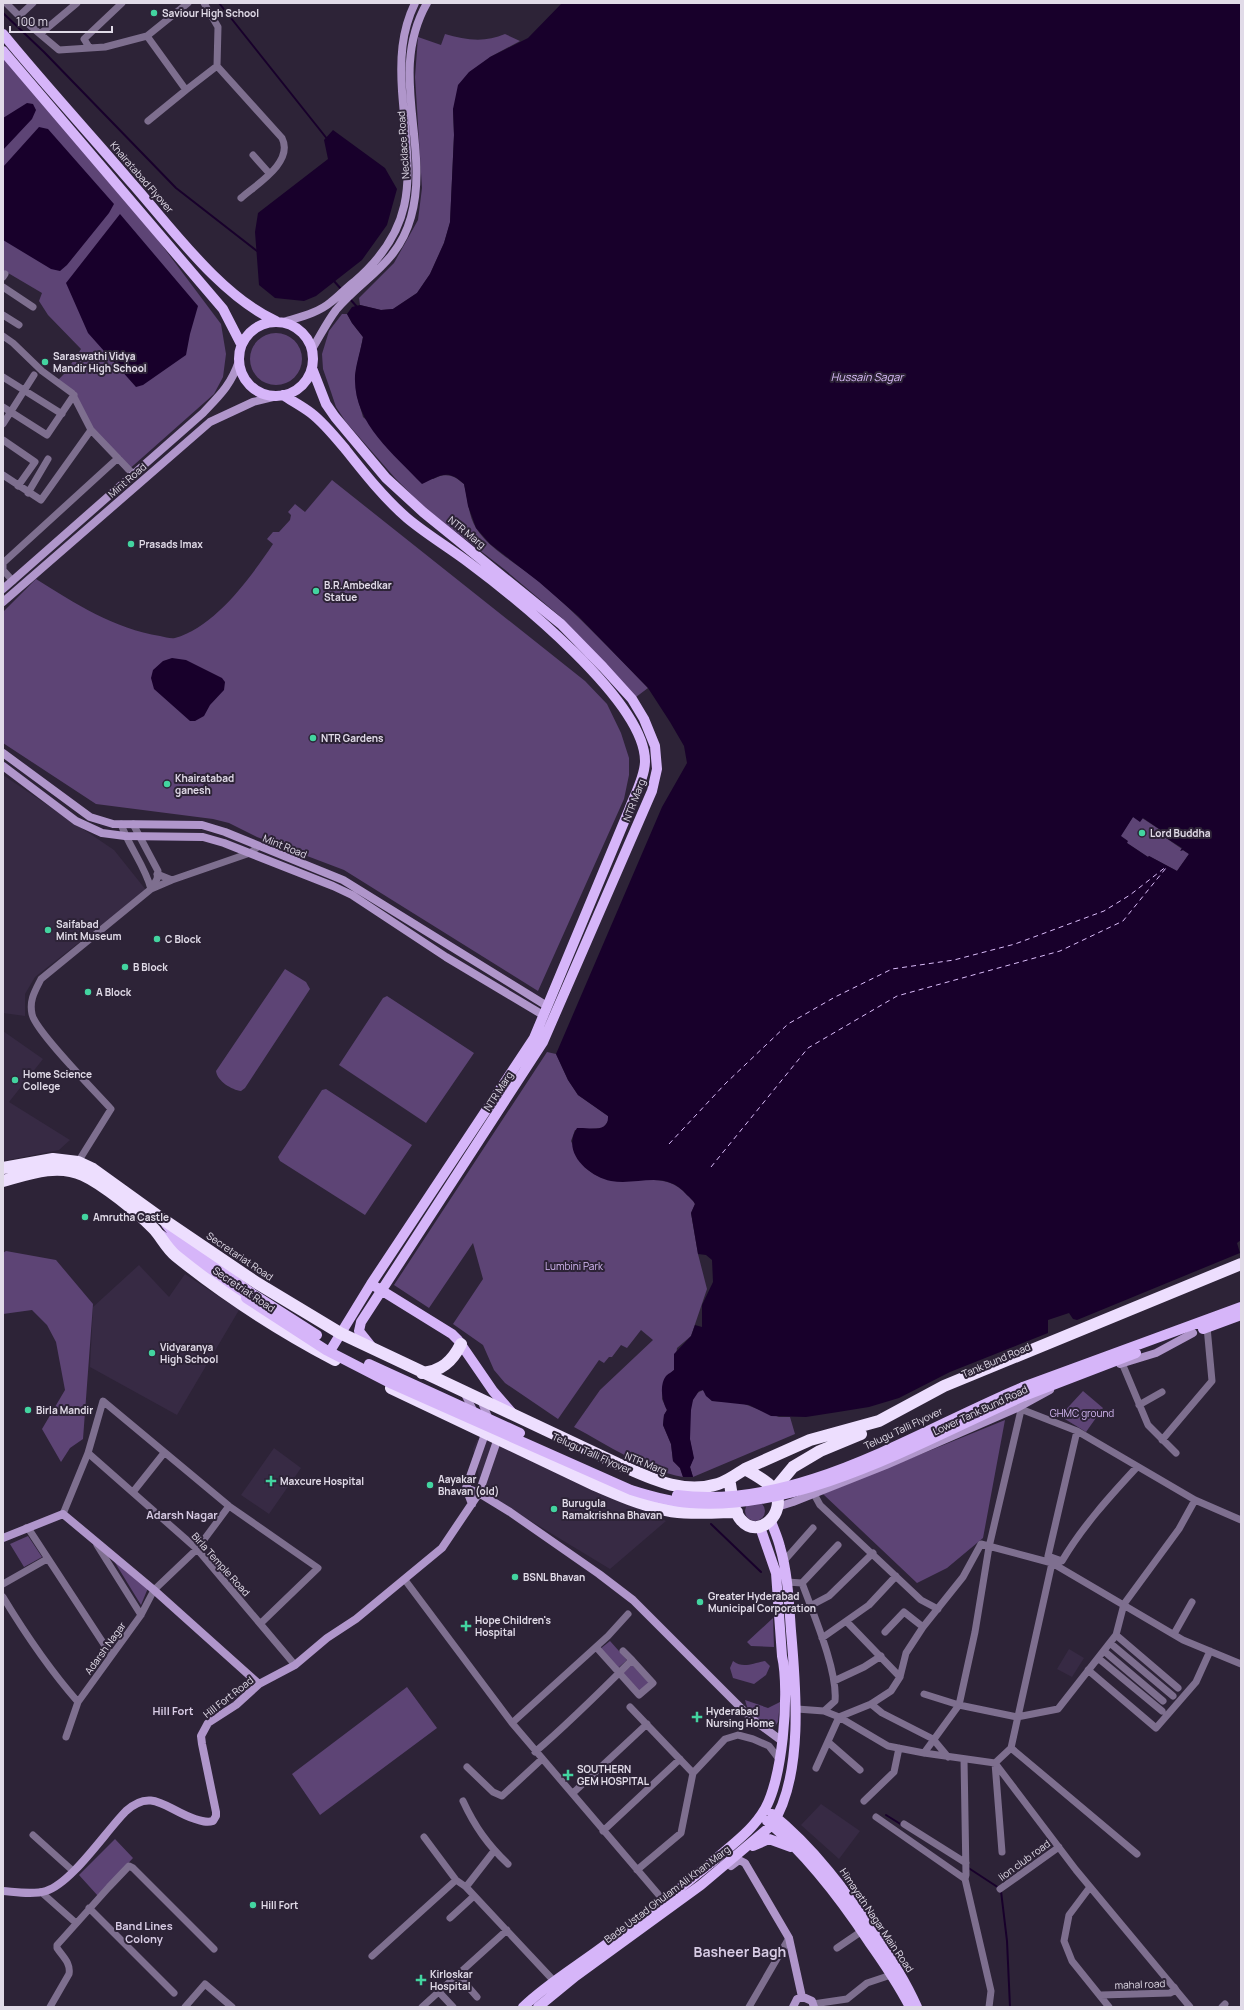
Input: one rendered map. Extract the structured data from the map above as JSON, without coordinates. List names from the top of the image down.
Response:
{
  "streets": {
    "highway": [
      "NTR Marg",
      "Secretariat Road",
      "Secretriat Road",
      "Tank Bund Road"
    ],
    "main road": [
      "Khairatabad Flyover",
      "Telugu Talli Flyover",
      "Bade Ustad Ghulam Ali Khan Marg",
      "Himayath Nagar Main Road"
    ],
    "street": [
      "Necklace Road",
      "Mint Road",
      "Lower Tank Bund Road",
      "Birla Temple Road",
      "Adarsh Nagar",
      "Hill Fort Road",
      "lion club road",
      "mahal road"
    ]
  },
  "crossings": [
    ["Necklace Road", "Khairatabad Flyover"],
    ["Necklace Road", "Mint Road"],
    ["Necklace Road", "NTR Marg"],
    ["Khairatabad Flyover", "Mint Road"],
    ["Khairatabad Flyover", "NTR Marg"],
    ["Mint Road", "NTR Marg"],
    ["NTR Marg", "Secretariat Road"],
    ["NTR Marg", "Secretriat Road"],
    ["NTR Marg", "Tank Bund Road"],
    ["NTR Marg", "Lower Tank Bund Road"],
    ["NTR Marg", "Bade Ustad Ghulam Ali Khan Marg"],
    ["Secretariat Road", "Telugu Talli Flyover"],
    ["Secretriat Road", "Tank Bund Road"],
    ["Secretriat Road", "Lower Tank Bund Road"],
    ["Secretriat Road", "Telugu Talli Flyover"],
    ["Secretriat Road", "Hill Fort Road"],
    ["Secretriat Road", "Bade Ustad Ghulam Ali Khan Marg"],
    ["Tank Bund Road", "Lower Tank Bund Road"],
    ["Tank Bund Road", "Bade Ustad Ghulam Ali Khan Marg"],
    ["Lower Tank Bund Road", "Telugu Talli Flyover"],
    ["Lower Tank Bund Road", "Bade Ustad Ghulam Ali Khan Marg"],
    ["Birla Temple Road", "Adarsh Nagar"],
    ["Birla Temple Road", "Hill Fort Road"],
    ["Bade Ustad Ghulam Ali Khan Marg", "Himayath Nagar Main Road"]
  ],
  "districts": [
    "Adarsh Nagar",
    "Hill Fort",
    "Band Lines Colony",
    "Basheer Bagh"
  ],
  "water": ["Hussain Sagar"],
  "parks": ["Lumbini Park", "GHMC ground"],
  "places": {
    "other": [
      "Saviour High School",
      "Saraswathi Vidya Mandir High School",
      "Prasads Imax",
      "B.R.Ambedkar Statue",
      "NTR Gardens",
      "Khairatabad ganesh",
      "Lord Buddha",
      "Saifabad Mint Museum",
      "C Block",
      "B Block",
      "A Block",
      "Home Science College",
      "Amrutha Castle",
      "Vidyaranya High School",
      "Birla Mandir",
      "Aayakar Bhavan (old)",
      "Burugula Ramakrishna Bhavan",
      "BSNL Bhavan",
      "Greater Hyderabad Municipal Corporation",
      "Hill Fort"
    ],
    "health": [
      "Maxcure Hospital",
      "Hope Children's Hospital",
      "Hyderabad Nursing Home",
      "SOUTHERN GEM HOSPITAL",
      "Kirloskar Hospital"
    ]
  },
  "scale_bar": "100 m"
}
